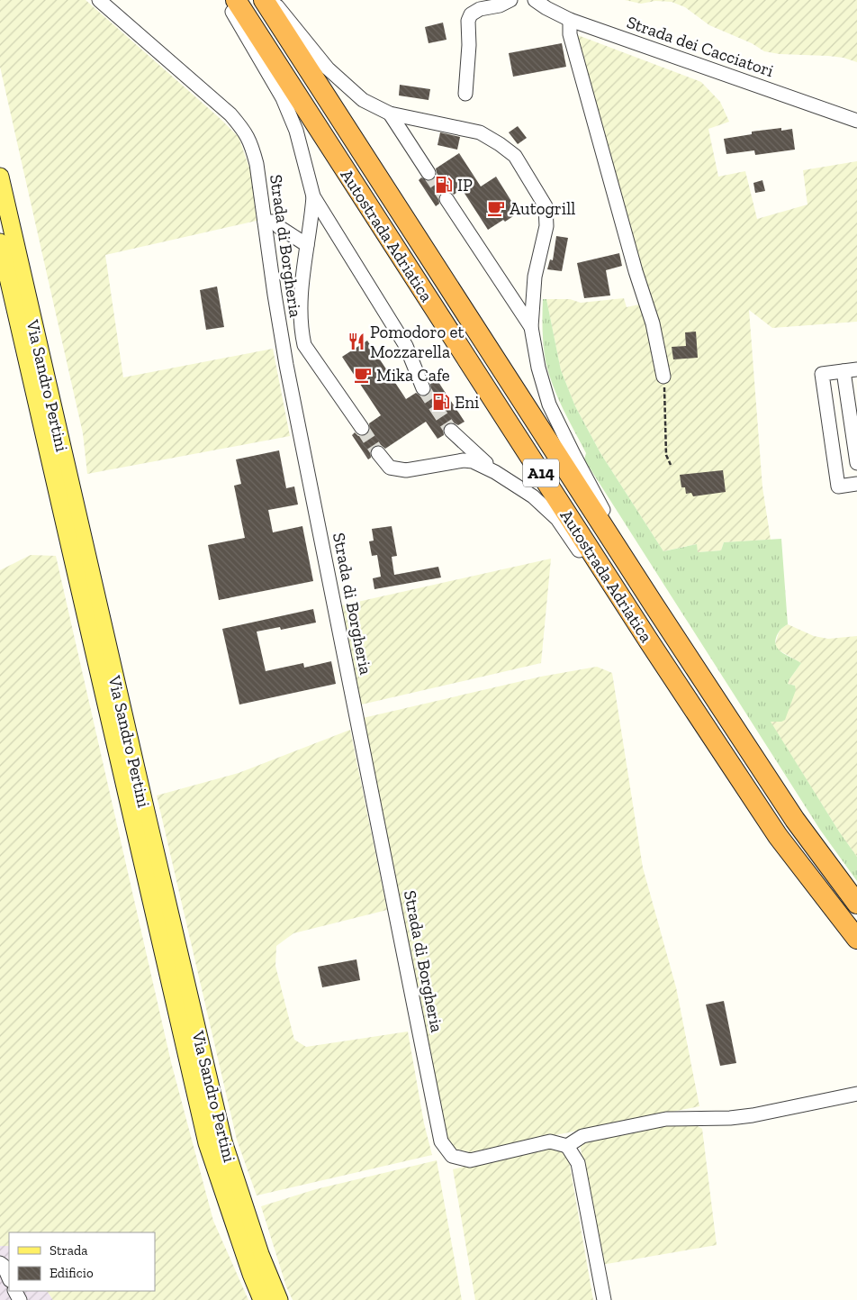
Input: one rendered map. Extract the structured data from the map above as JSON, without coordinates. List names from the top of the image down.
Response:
{
  "streets": {
    "highway": ["Autostrada Adriatica", "A14"],
    "main road": ["Via Sandro Pertini"],
    "street": ["Strada dei Cacciatori", "Strada di Borgheria"]
  },
  "places": {
    "fuel station": ["IP", "Eni"],
    "cafe": ["Autogrill", "Mika Cafe"],
    "restaurant": ["Pomodoro et Mozzarella"]
  },
  "legend": ["Strada", "Edificio"]
}
